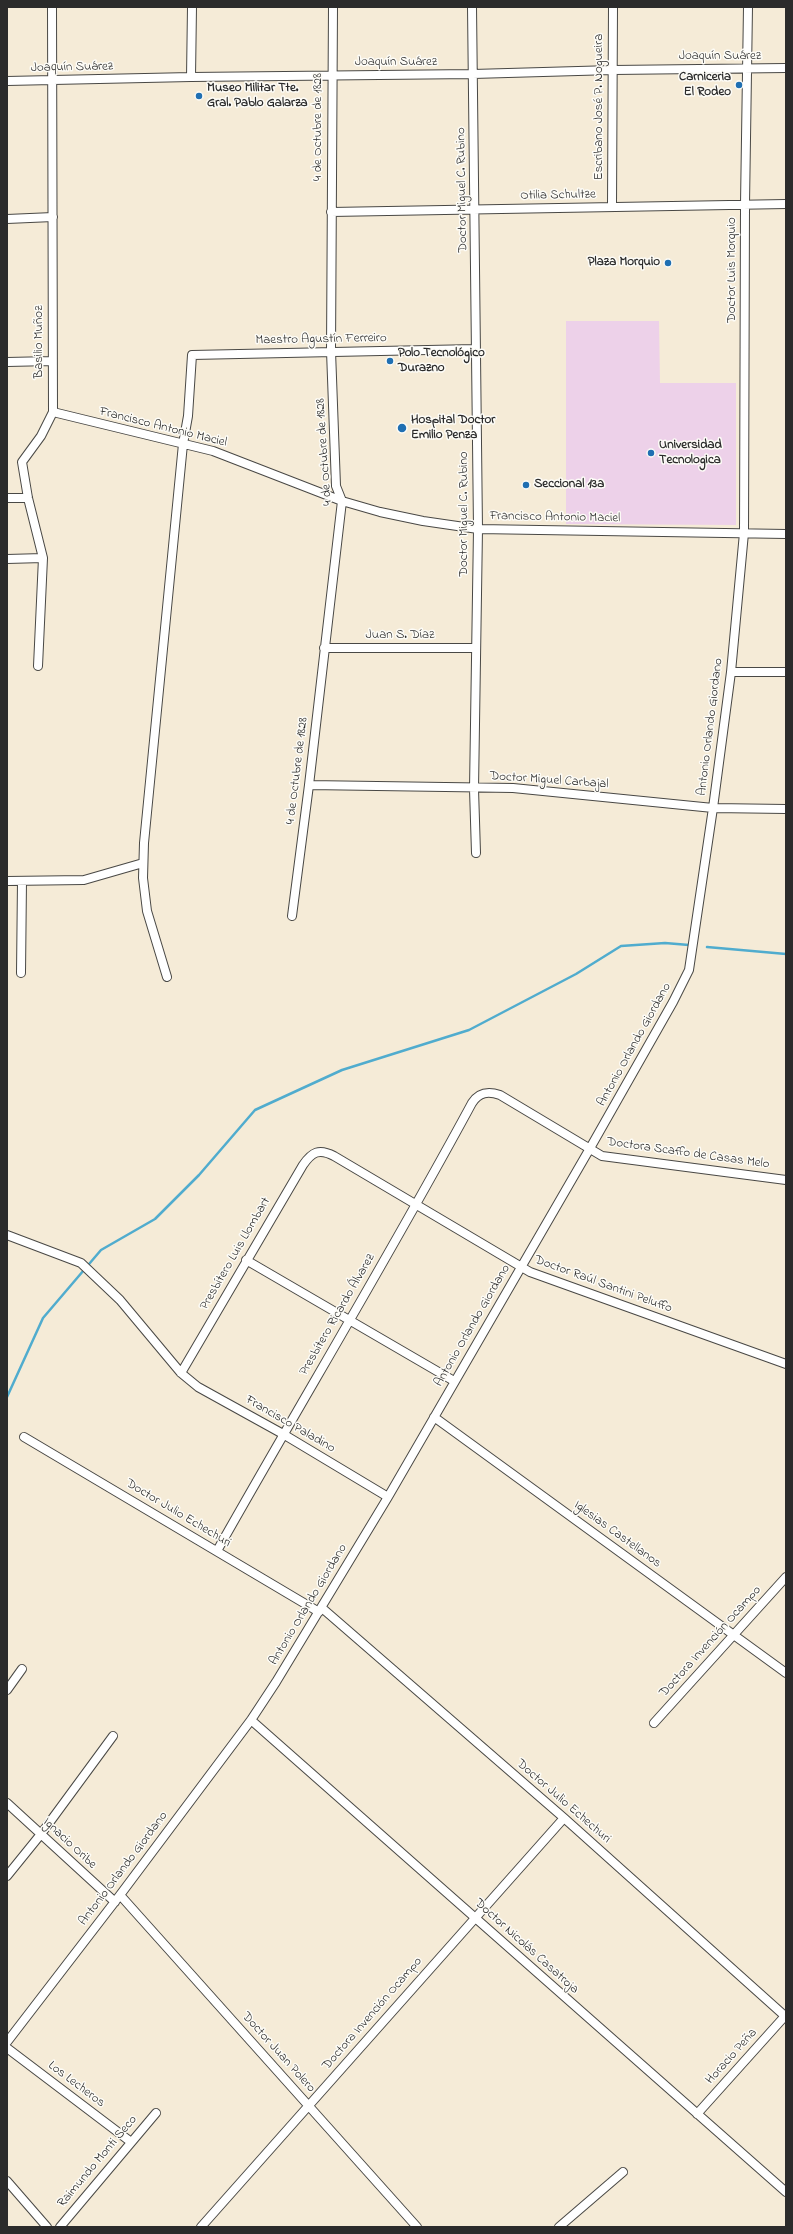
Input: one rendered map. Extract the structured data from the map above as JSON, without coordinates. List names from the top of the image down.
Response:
{
  "streets": {
    "street": [
      "Joaquín Suárez",
      "Escribano José P. Nogueira",
      "4 de Octubre de 1828",
      "Doctor Miguel C. Rubino",
      "Otilia Schultze",
      "Doctor Luis Morquio",
      "Maestro Agustín Ferreiro",
      "Basilio Muñoz",
      "Francisco Antonio Maciel",
      "Juan S. Díaz",
      "Antonio Orlando Giordano",
      "Doctor Miguel Carbajal",
      "Doctora Scaffo de Casas Melo",
      "Presbítero Luis Llombart",
      "Doctor Raúl Santini Peluffo",
      "Presbítero Ricardo Álvarez",
      "Francisco Paladino",
      "Doctor Julio Echechuri",
      "Iglesias Castellanos",
      "Doctora Invención Ocampo",
      "Ignacio Oribe",
      "Doctor Nicolás Casatroja",
      "Doctor Juan Polero",
      "Horacio Peña",
      "Los Lecheros",
      "Raimundo Monti Seco"
    ]
  },
  "crossings": [
    ["Joaquín Suárez", "Escribano José P. Nogueira"],
    ["Joaquín Suárez", "4 de Octubre de 1828"],
    ["Joaquín Suárez", "Doctor Miguel C. Rubino"],
    ["Joaquín Suárez", "Doctor Luis Morquio"],
    ["Joaquín Suárez", "Basilio Muñoz"],
    ["Escribano José P. Nogueira", "Otilia Schultze"],
    ["4 de Octubre de 1828", "Otilia Schultze"],
    ["4 de Octubre de 1828", "Maestro Agustín Ferreiro"],
    ["4 de Octubre de 1828", "Francisco Antonio Maciel"],
    ["4 de Octubre de 1828", "Juan S. Díaz"],
    ["4 de Octubre de 1828", "Doctor Miguel Carbajal"],
    ["Doctor Miguel C. Rubino", "Otilia Schultze"],
    ["Doctor Miguel C. Rubino", "Maestro Agustín Ferreiro"],
    ["Doctor Miguel C. Rubino", "Francisco Antonio Maciel"],
    ["Doctor Miguel C. Rubino", "Juan S. Díaz"],
    ["Doctor Miguel C. Rubino", "Doctor Miguel Carbajal"],
    ["Otilia Schultze", "Doctor Luis Morquio"],
    ["Doctor Luis Morquio", "Francisco Antonio Maciel"],
    ["Doctor Luis Morquio", "Antonio Orlando Giordano"],
    ["Maestro Agustín Ferreiro", "Francisco Antonio Maciel"],
    ["Basilio Muñoz", "Francisco Antonio Maciel"],
    ["Francisco Antonio Maciel", "Antonio Orlando Giordano"],
    ["Antonio Orlando Giordano", "Doctor Miguel Carbajal"],
    ["Antonio Orlando Giordano", "Doctora Scaffo de Casas Melo"],
    ["Antonio Orlando Giordano", "Doctor Raúl Santini Peluffo"],
    ["Antonio Orlando Giordano", "Francisco Paladino"],
    ["Antonio Orlando Giordano", "Doctor Julio Echechuri"],
    ["Antonio Orlando Giordano", "Iglesias Castellanos"],
    ["Antonio Orlando Giordano", "Ignacio Oribe"],
    ["Antonio Orlando Giordano", "Doctor Nicolás Casatroja"],
    ["Antonio Orlando Giordano", "Doctor Juan Polero"],
    ["Doctora Scaffo de Casas Melo", "Presbítero Ricardo Álvarez"],
    ["Presbítero Luis Llombart", "Doctor Raúl Santini Peluffo"],
    ["Presbítero Luis Llombart", "Francisco Paladino"],
    ["Doctor Raúl Santini Peluffo", "Presbítero Ricardo Álvarez"],
    ["Presbítero Ricardo Álvarez", "Francisco Paladino"],
    ["Presbítero Ricardo Álvarez", "Doctor Julio Echechuri"],
    ["Doctor Julio Echechuri", "Doctora Invención Ocampo"],
    ["Doctor Julio Echechuri", "Horacio Peña"],
    ["Iglesias Castellanos", "Doctora Invención Ocampo"],
    ["Doctora Invención Ocampo", "Doctor Nicolás Casatroja"],
    ["Doctora Invención Ocampo", "Doctor Juan Polero"],
    ["Ignacio Oribe", "Doctor Juan Polero"],
    ["Doctor Nicolás Casatroja", "Horacio Peña"],
    ["Los Lecheros", "Raimundo Monti Seco"]
  ],
  "places": [
    "Carniceria El Rodeo",
    "Museo Militar Tte. Gral. Pablo Galarza",
    "Plaza Morquio",
    "Polo Tecnológico Durazno",
    "Hospital Doctor Emilio Penza",
    "Universidad Tecnologica",
    "Seccional 13a"
  ]
}
